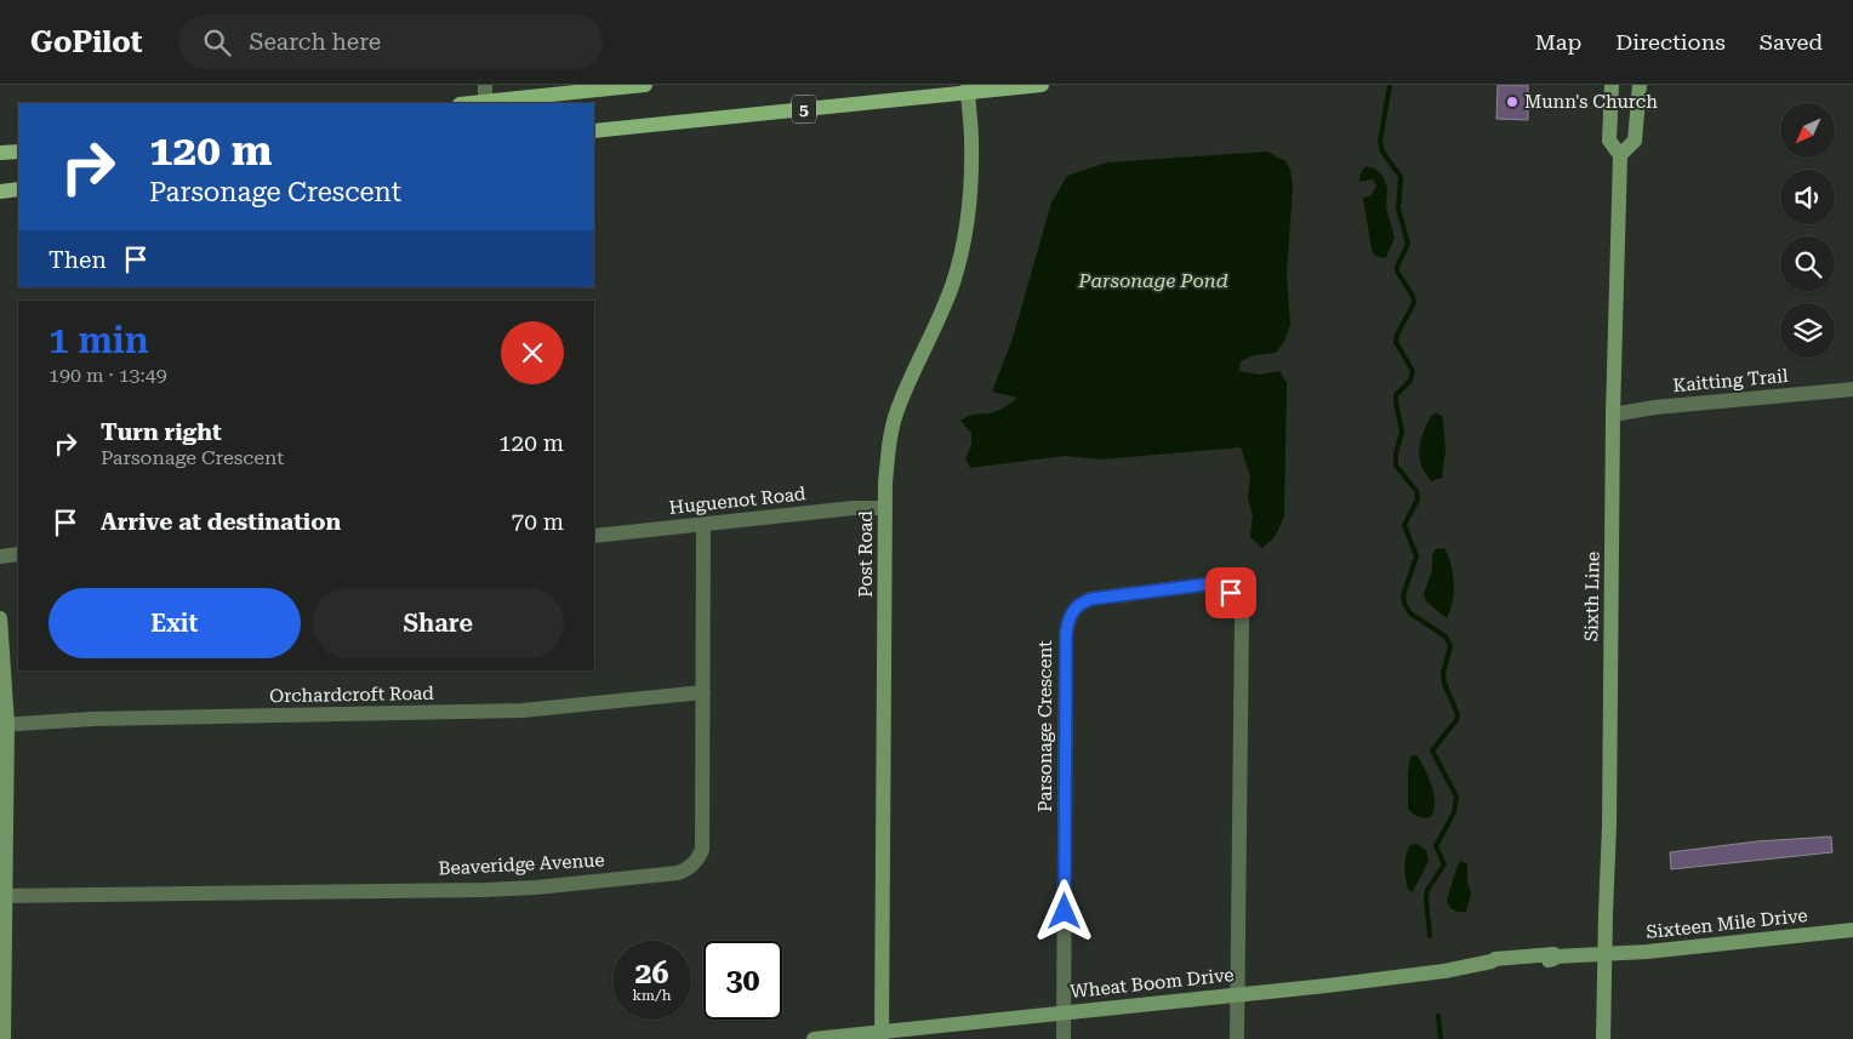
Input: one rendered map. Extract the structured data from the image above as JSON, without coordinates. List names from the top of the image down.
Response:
{
  "streets": {
    "main road": ["5"],
    "street": [
      "Kaitting Trail",
      "Huguenot Road",
      "Post Road",
      "Sixth Line",
      "Orchardcroft Road",
      "Parsonage Crescent",
      "Beaveridge Avenue",
      "Sixteen Mile Drive",
      "Wheat Boom Drive"
    ]
  },
  "crossings": [
    ["5", "Post Road"],
    ["Kaitting Trail", "Sixth Line"],
    ["Huguenot Road", "Post Road"],
    ["Huguenot Road", "Beaveridge Avenue"],
    ["Post Road", "Wheat Boom Drive"],
    ["Sixth Line", "Sixteen Mile Drive"],
    ["Sixth Line", "Wheat Boom Drive"],
    ["Orchardcroft Road", "Beaveridge Avenue"],
    ["Parsonage Crescent", "Wheat Boom Drive"],
    ["Sixteen Mile Drive", "Wheat Boom Drive"]
  ],
  "water": ["Parsonage Pond"],
  "places": ["Munn's Church"],
  "north": "bottom left",
  "page": {
    "header": "GoPilot",
    "search": "Search here",
    "nav": ["Map", "Directions", "Saved"],
    "turn": ["120 m", "Parsonage Crescent"],
    "then": "Then",
    "heading": ["1 min", "190 m · 13:49"],
    "list": [
      {
        "name": "Turn right",
        "note": "Parsonage Crescent",
        "value": "120 m"
      },
      {
        "name": "Arrive at destination",
        "value": "70 m"
      }
    ],
    "buttons": ["Exit", "Share"],
    "speed": "26 km/h",
    "limit": "30"
  }
}
